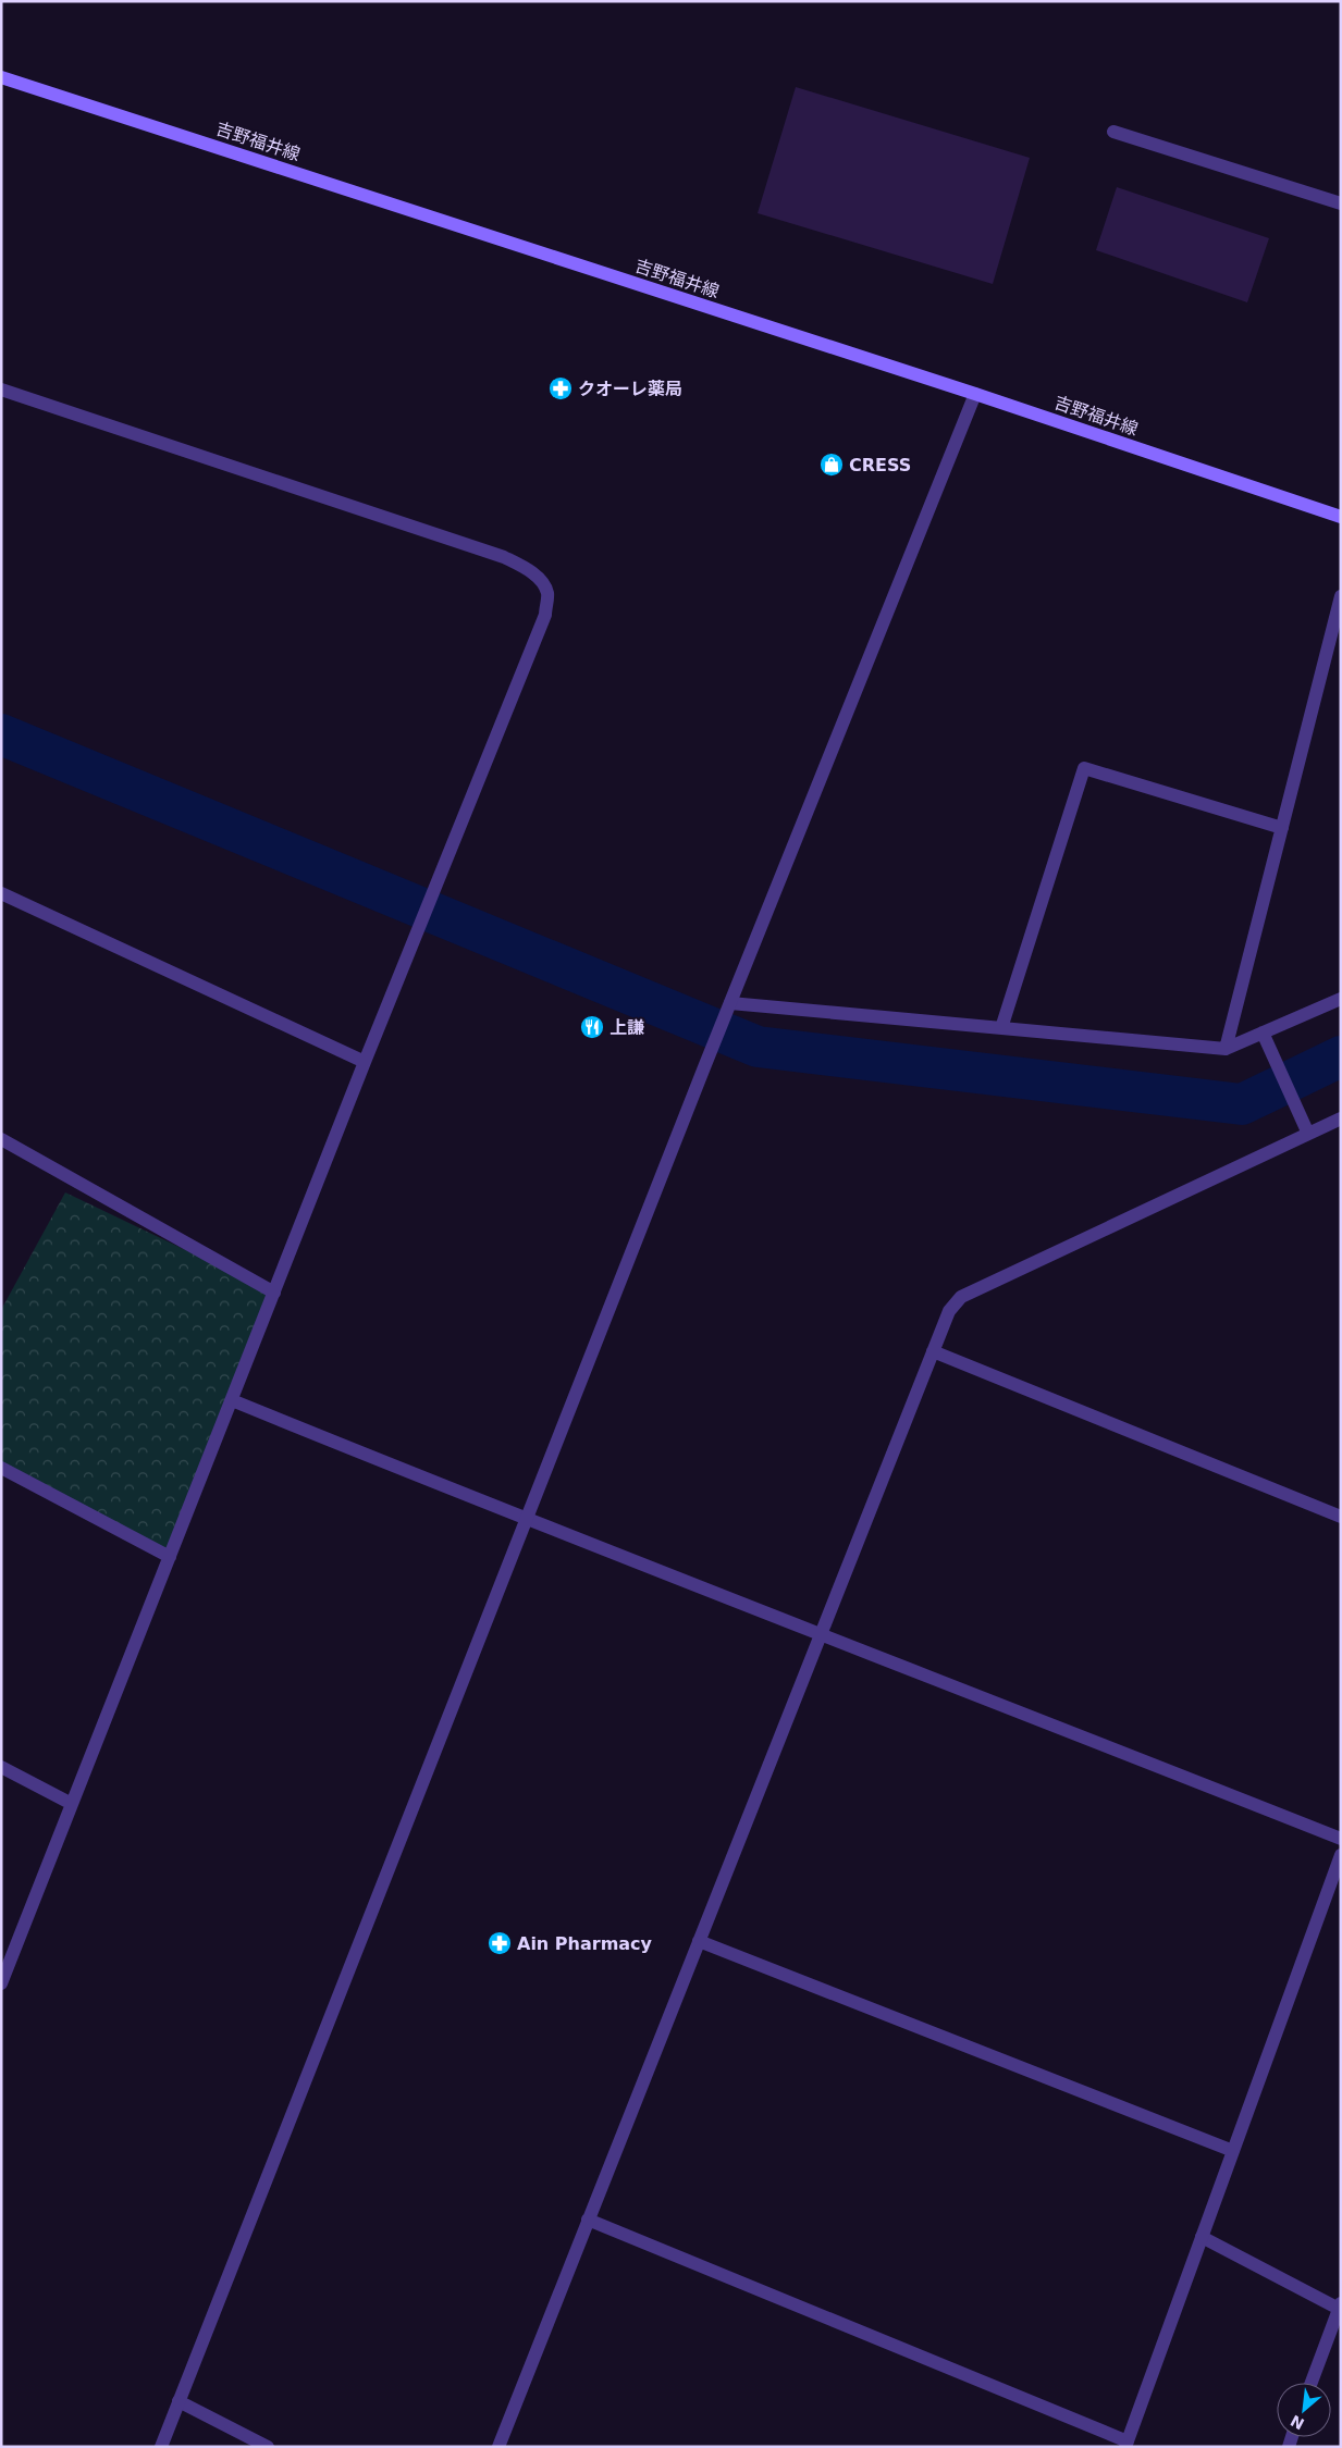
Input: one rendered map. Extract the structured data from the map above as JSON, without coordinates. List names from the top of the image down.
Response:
{
  "streets": {
    "main road": ["吉野福井線"]
  },
  "places": {
    "pharmacy": ["クオーレ薬局", "Ain Pharmacy"],
    "shop": ["CRESS"],
    "restaurant": ["上謙"]
  },
  "north": "bottom left"
}
